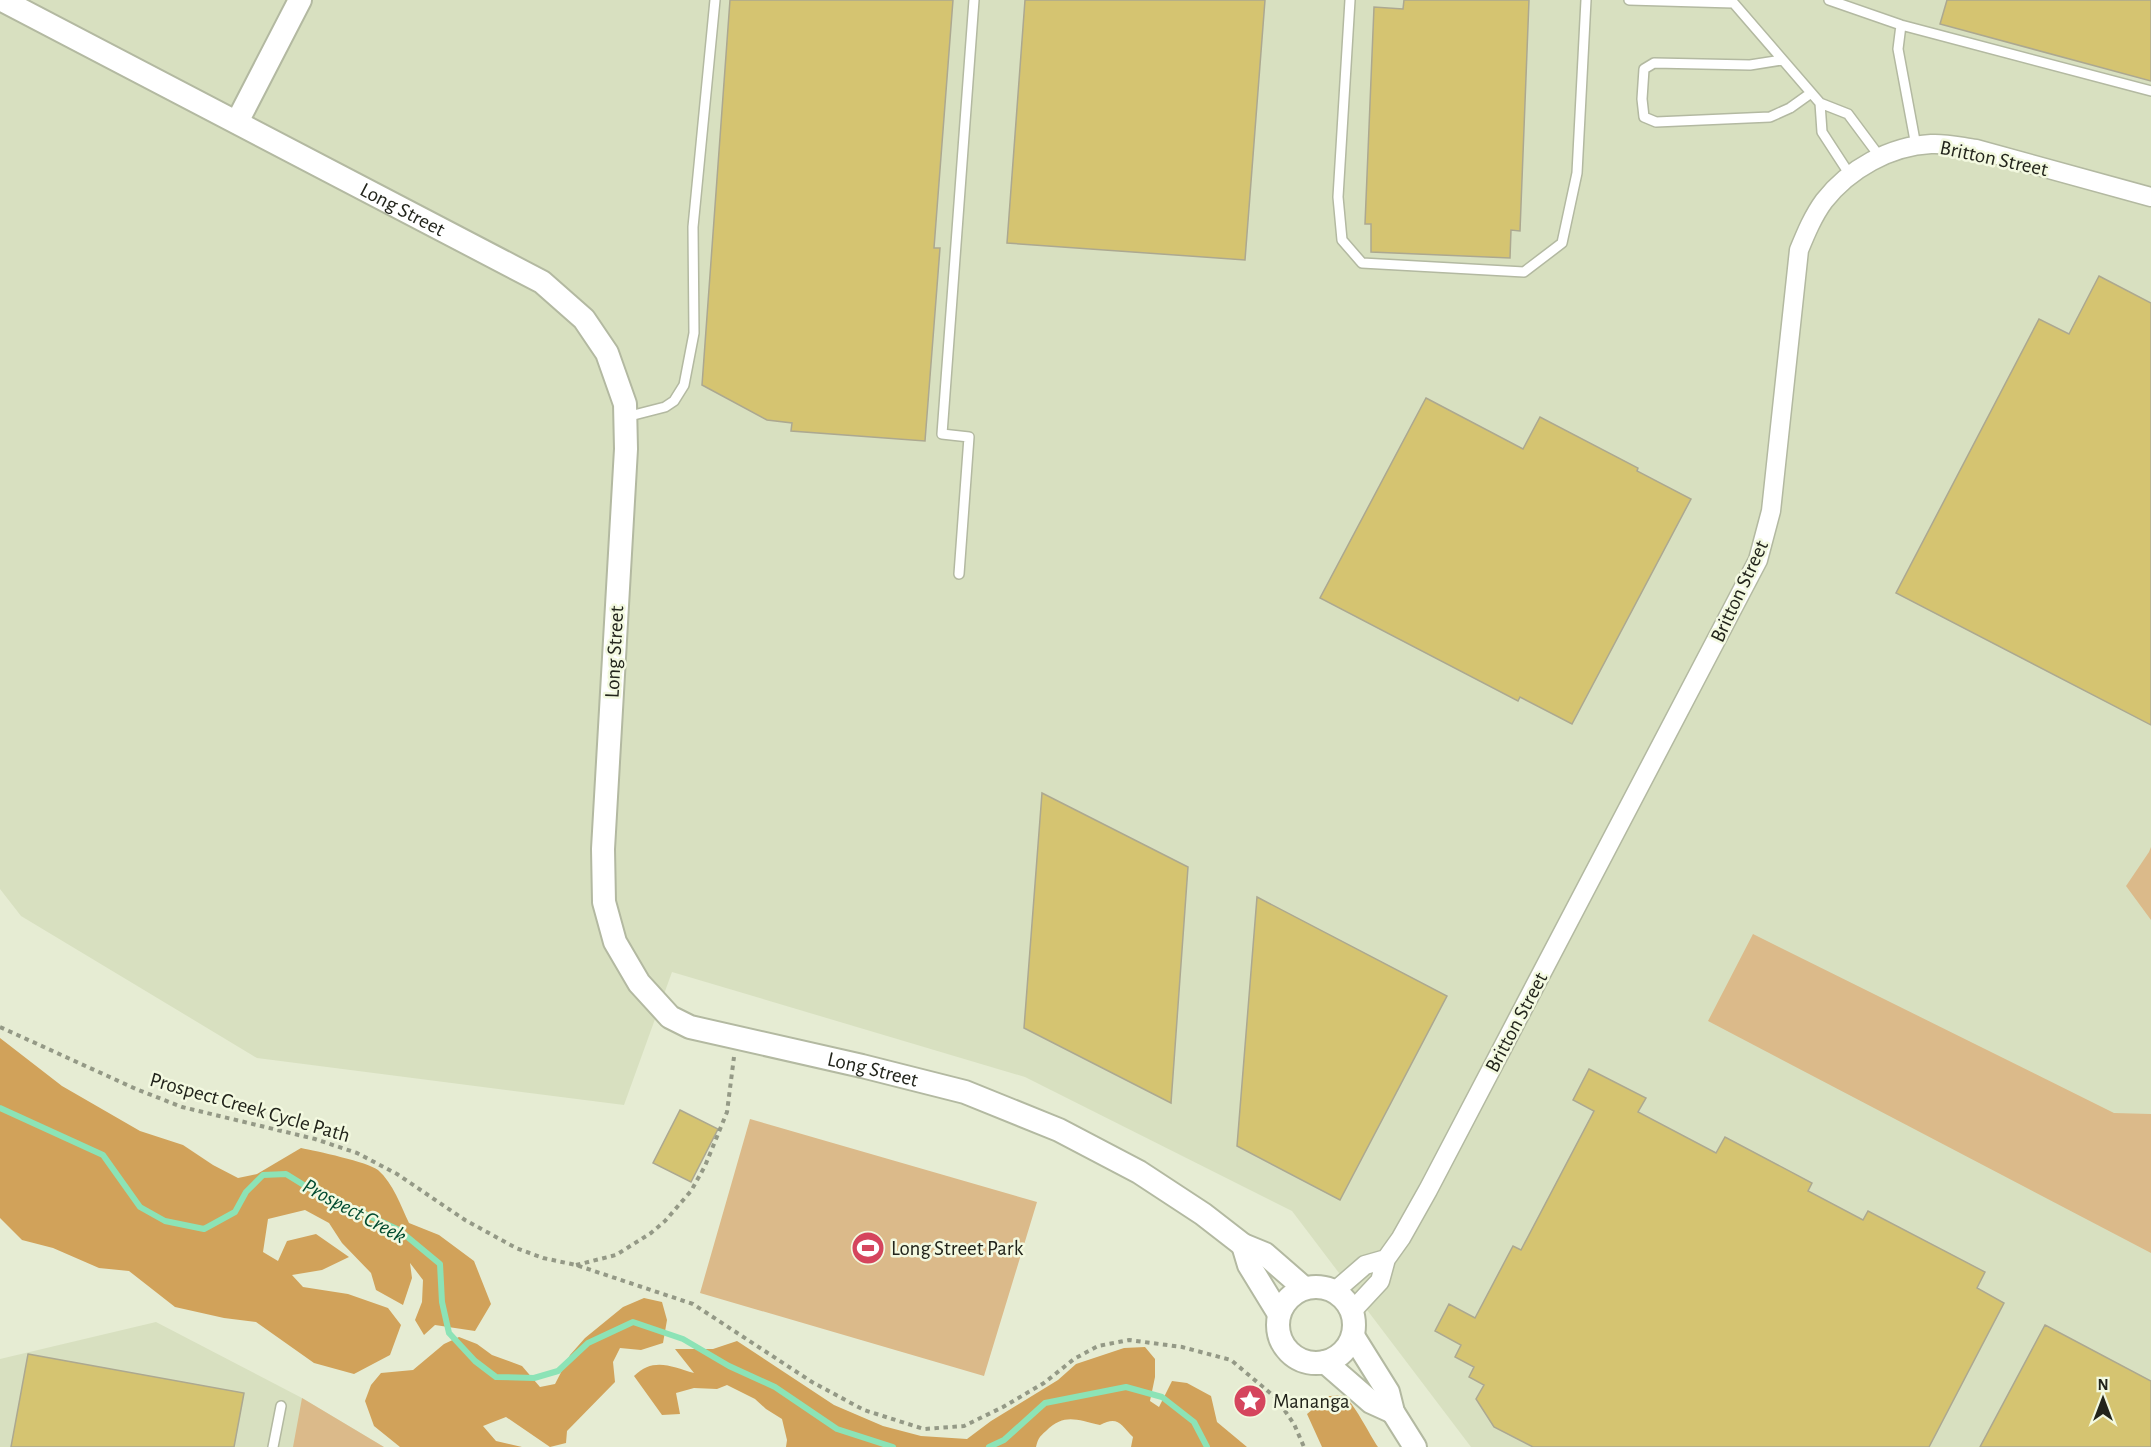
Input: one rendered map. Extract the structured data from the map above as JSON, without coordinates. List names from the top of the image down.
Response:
{
  "streets": {
    "street": ["Britton Street", "Long Street"],
    "path": ["Prospect Creek Cycle Path"]
  },
  "crossings": [
    ["Britton Street", "Long Street"]
  ],
  "water": ["Prospect Creek"],
  "places": {
    "sports": ["Long Street Park"],
    "place": ["Mananga"]
  },
  "north": "top"
}
